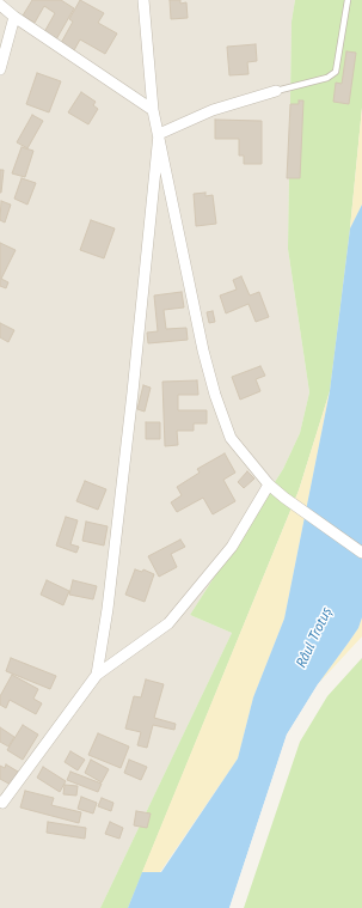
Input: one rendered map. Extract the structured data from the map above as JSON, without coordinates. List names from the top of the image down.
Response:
{
  "water": ["Râul Trotuș"]
}
